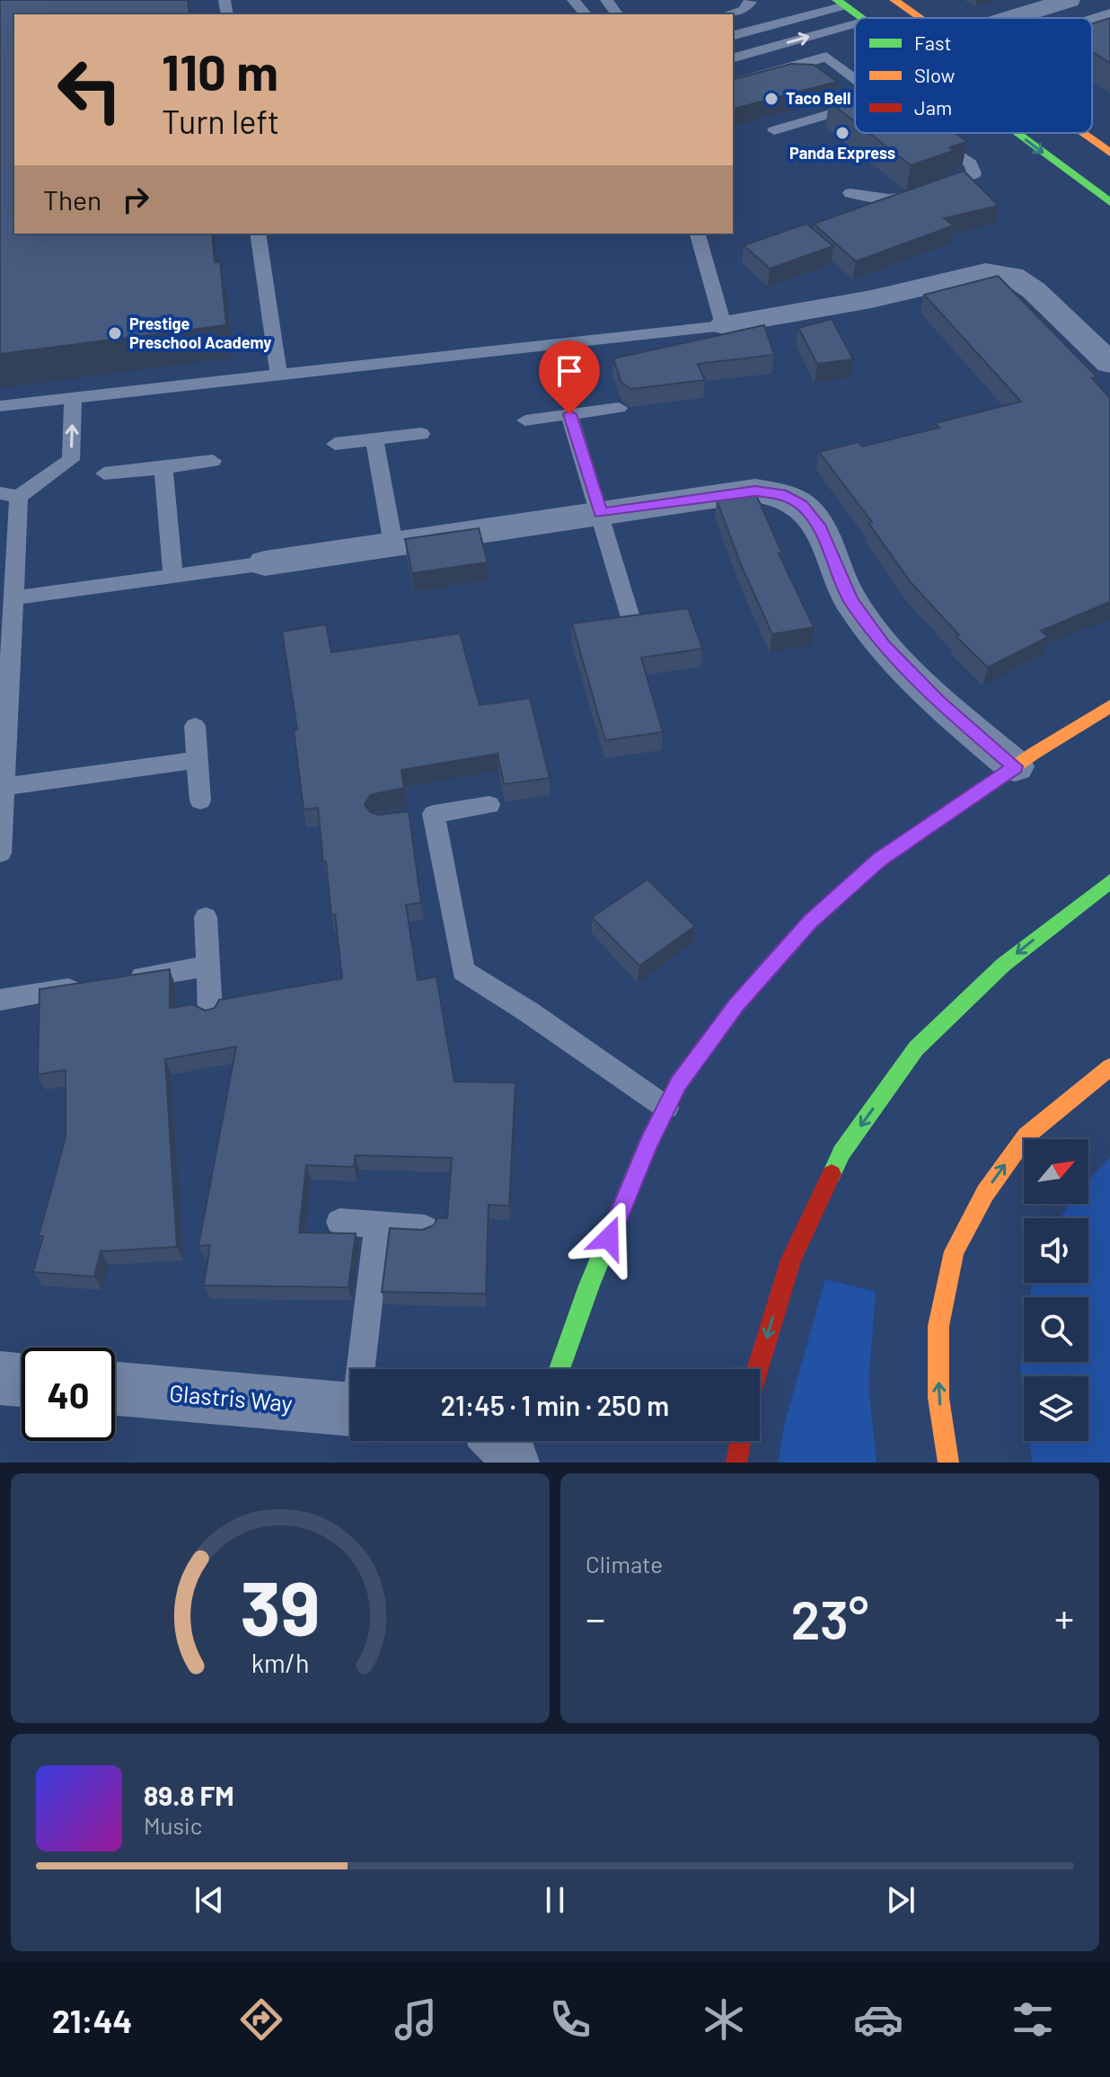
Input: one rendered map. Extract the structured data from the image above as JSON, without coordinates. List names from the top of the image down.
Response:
{
  "streets": {
    "street": ["Glastris Way"]
  },
  "places": ["Taco Bell", "Panda Express", "Prestige Preschool Academy"],
  "legend": ["Fast", "Slow", "Jam"],
  "north": "top right",
  "page": {
    "turn": ["110 m", "Turn left"],
    "then": "Then",
    "limit": "40",
    "trip": "21:45 · 1 min · 250 m",
    "tile": "Climate",
    "heat": ["−", "23°", "+"],
    "song": ["89.8 FM", "Music"],
    "tabs": "21:44",
    "gauge": ["39", "km/h"]
  }
}
